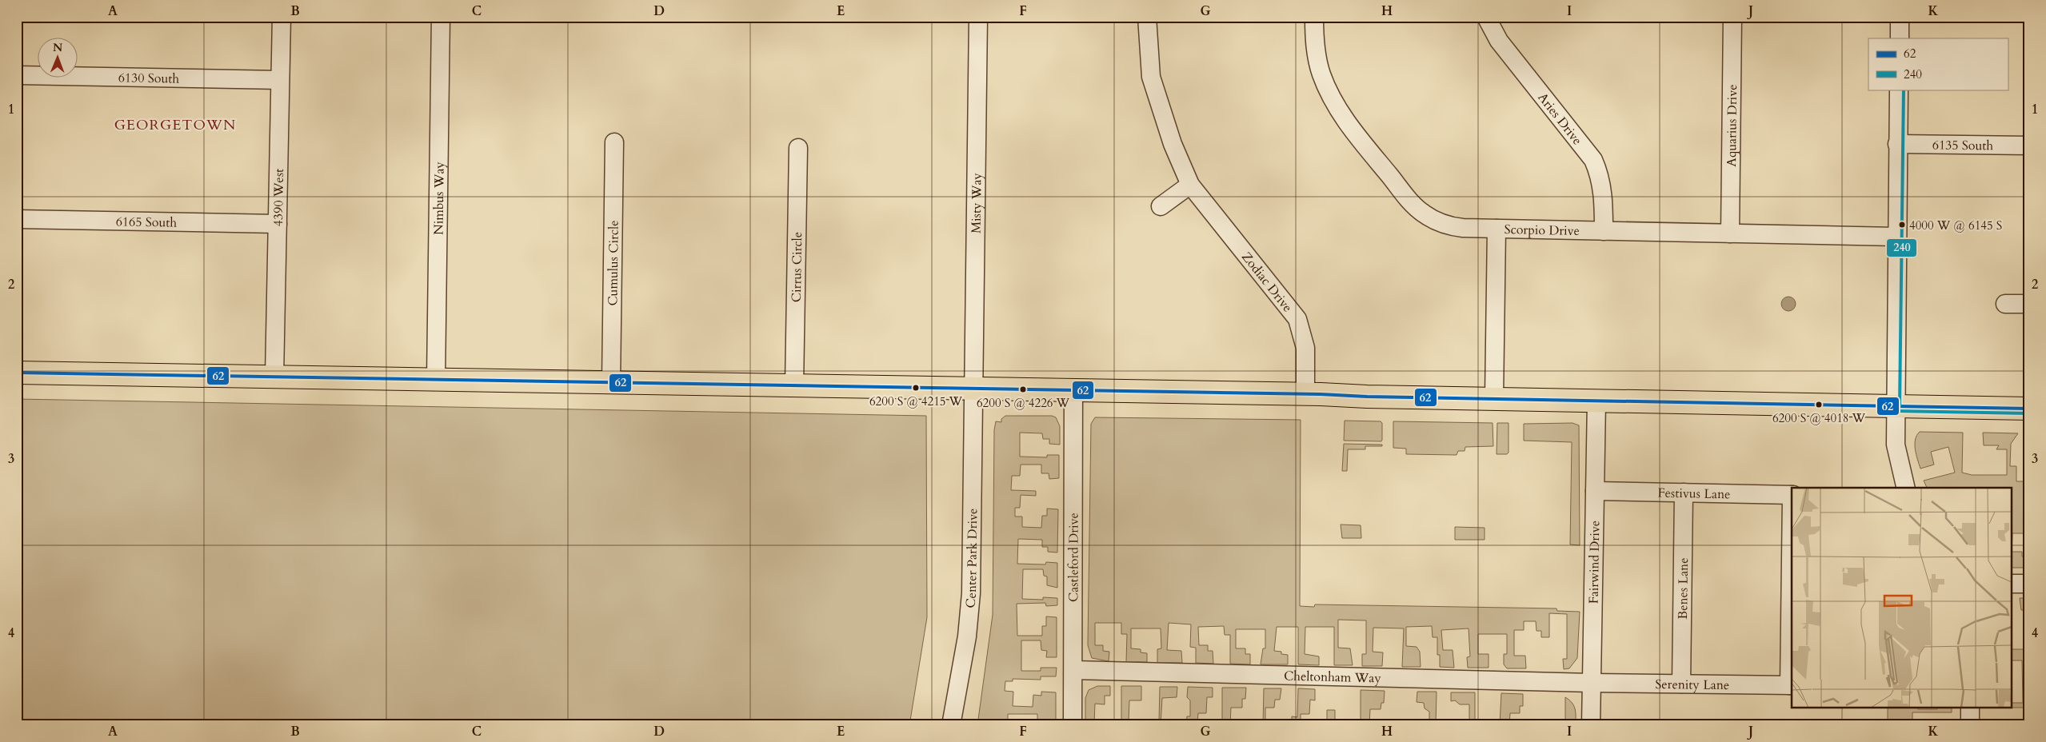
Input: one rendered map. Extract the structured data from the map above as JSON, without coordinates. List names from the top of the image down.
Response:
{
  "streets": {
    "street": [
      "6130 South",
      "Aries Drive",
      "Aquarius Drive",
      "6135 South",
      "4390 West",
      "Nimbus Way",
      "Misty Way",
      "6165 South",
      "Scorpio Drive",
      "Cumulus Circle",
      "Cirrus Circle",
      "Zodiac Drive",
      "Festivus Lane",
      "Center Park Drive",
      "Castleford Drive",
      "Fairwind Drive",
      "Benes Lane",
      "Cheltonham Way",
      "Serenity Lane"
    ]
  },
  "crossings": [
    ["6130 South", "4390 West"],
    ["Aries Drive", "Scorpio Drive"],
    ["Aquarius Drive", "Scorpio Drive"],
    ["4390 West", "6165 South"],
    ["Misty Way", "Center Park Drive"],
    ["Festivus Lane", "Fairwind Drive"],
    ["Festivus Lane", "Benes Lane"],
    ["Castleford Drive", "Cheltonham Way"],
    ["Fairwind Drive", "Cheltonham Way"],
    ["Fairwind Drive", "Serenity Lane"],
    ["Benes Lane", "Serenity Lane"],
    ["Cheltonham Way", "Serenity Lane"]
  ],
  "districts": ["GEORGETOWN"],
  "places": [
    "4000 W @ 6145 S",
    "6200 S @ 4215 W",
    "6200 S @ 4226 W",
    "6200 S @ 4018 W"
  ],
  "lines": ["transit line 240", "transit line 62"],
  "legend": ["62", "240"],
  "north": "top",
  "grid": {
    "columns": [
      "A",
      "B",
      "C",
      "D",
      "E",
      "F",
      "G",
      "H",
      "I",
      "J",
      "K"
    ],
    "rows": [
      "1",
      "2",
      "3",
      "4"
    ]
  }
}
